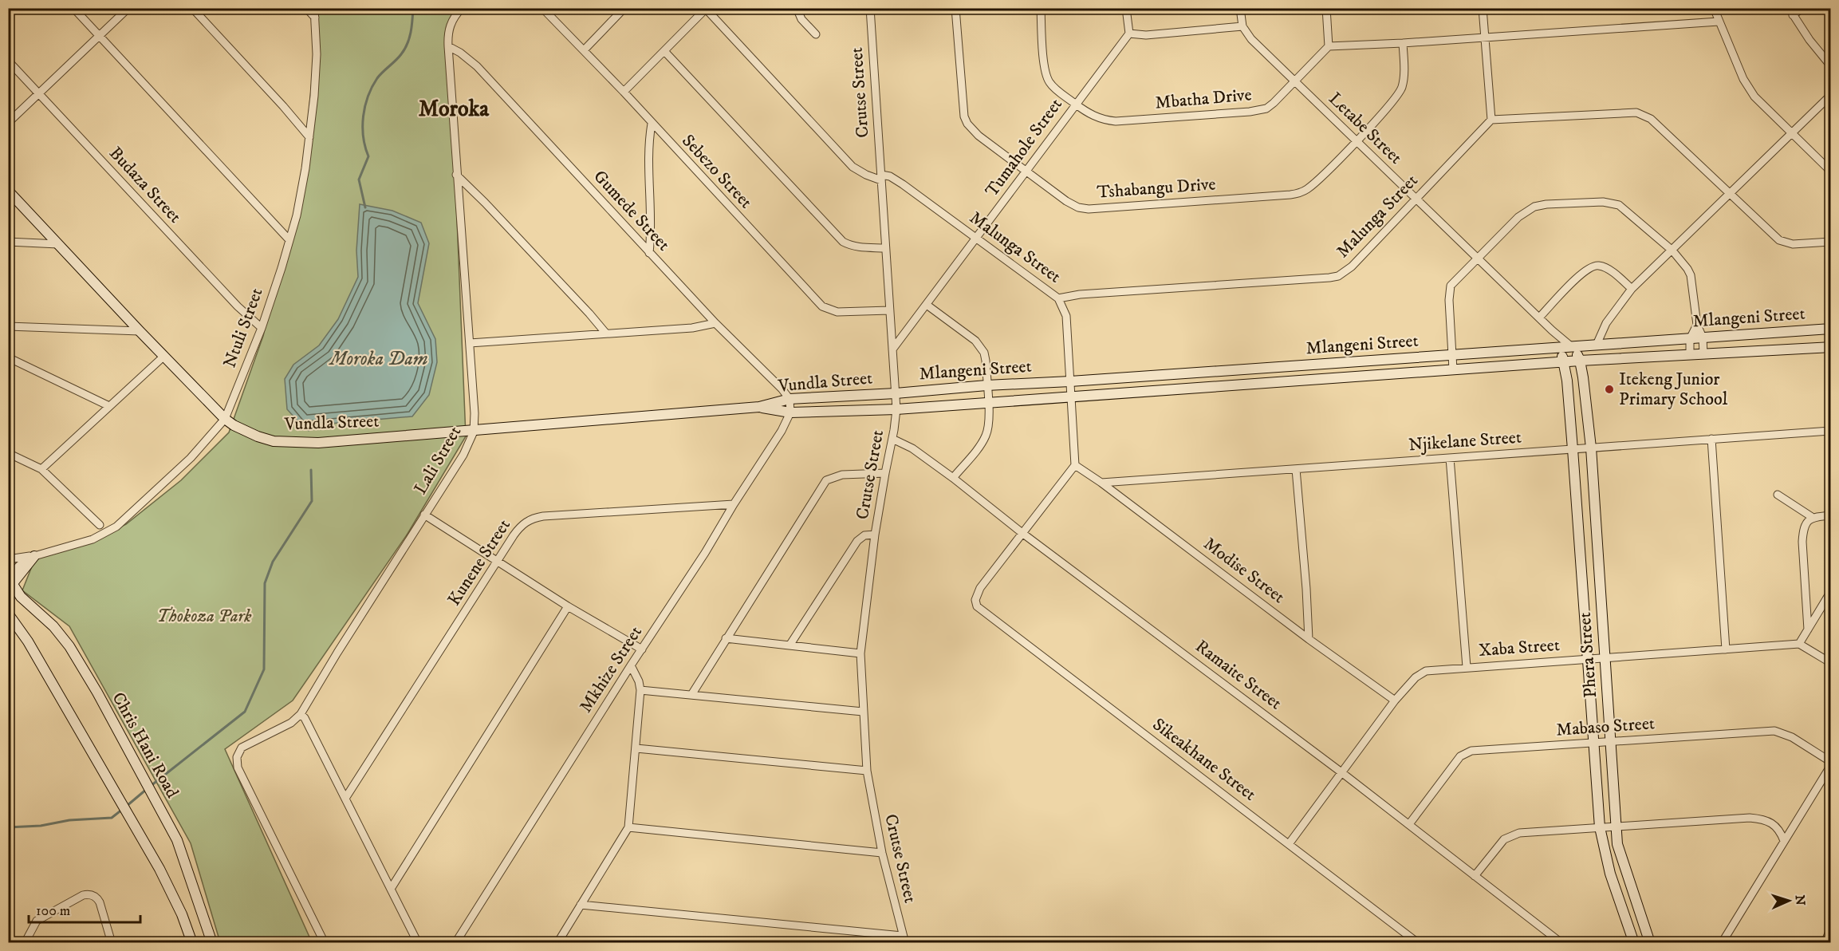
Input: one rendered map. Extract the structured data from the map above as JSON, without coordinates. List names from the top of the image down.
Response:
{
  "streets": {
    "street": [
      "Crutse Street",
      "Mbatha Drive",
      "Letabe Street",
      "Tumahole Street",
      "Sebezo Street",
      "Budaza Street",
      "Tshabangu Drive",
      "Gumede Street",
      "Malunga Street",
      "Mlangeni Street",
      "Ntuli Street",
      "Vundla Street",
      "Njikelane Street",
      "Lali Street",
      "Kunene Street",
      "Modise Street",
      "Xaba Street",
      "Phera Street",
      "Mkhize Street",
      "Ramaite Street",
      "Mabaso Street",
      "Chris Hani Road",
      "Sikeakhane Street"
    ]
  },
  "crossings": [
    ["Crutse Street", "Tumahole Street"],
    ["Crutse Street", "Sebezo Street"],
    ["Crutse Street", "Malunga Street"],
    ["Crutse Street", "Mlangeni Street"],
    ["Crutse Street", "Vundla Street"],
    ["Crutse Street", "Ramaite Street"],
    ["Mbatha Drive", "Letabe Street"],
    ["Mbatha Drive", "Tumahole Street"],
    ["Letabe Street", "Tshabangu Drive"],
    ["Letabe Street", "Malunga Street"],
    ["Letabe Street", "Mlangeni Street"],
    ["Letabe Street", "Phera Street"],
    ["Tumahole Street", "Tshabangu Drive"],
    ["Tumahole Street", "Malunga Street"],
    ["Budaza Street", "Ntuli Street"],
    ["Gumede Street", "Vundla Street"],
    ["Gumede Street", "Lali Street"],
    ["Mlangeni Street", "Vundla Street"],
    ["Mlangeni Street", "Phera Street"],
    ["Ntuli Street", "Vundla Street"],
    ["Vundla Street", "Lali Street"],
    ["Vundla Street", "Mkhize Street"],
    ["Njikelane Street", "Modise Street"],
    ["Njikelane Street", "Phera Street"],
    ["Kunene Street", "Mkhize Street"],
    ["Modise Street", "Xaba Street"],
    ["Xaba Street", "Phera Street"],
    ["Xaba Street", "Ramaite Street"],
    ["Xaba Street", "Sikeakhane Street"],
    ["Phera Street", "Mabaso Street"],
    ["Ramaite Street", "Mabaso Street"],
    ["Ramaite Street", "Sikeakhane Street"]
  ],
  "districts": ["Moroka"],
  "water": ["Moroka Dam"],
  "parks": ["Thokoza Park"],
  "places": ["Itekeng Junior Primary School"],
  "scale_bar": "100 m",
  "north": "right"
}
